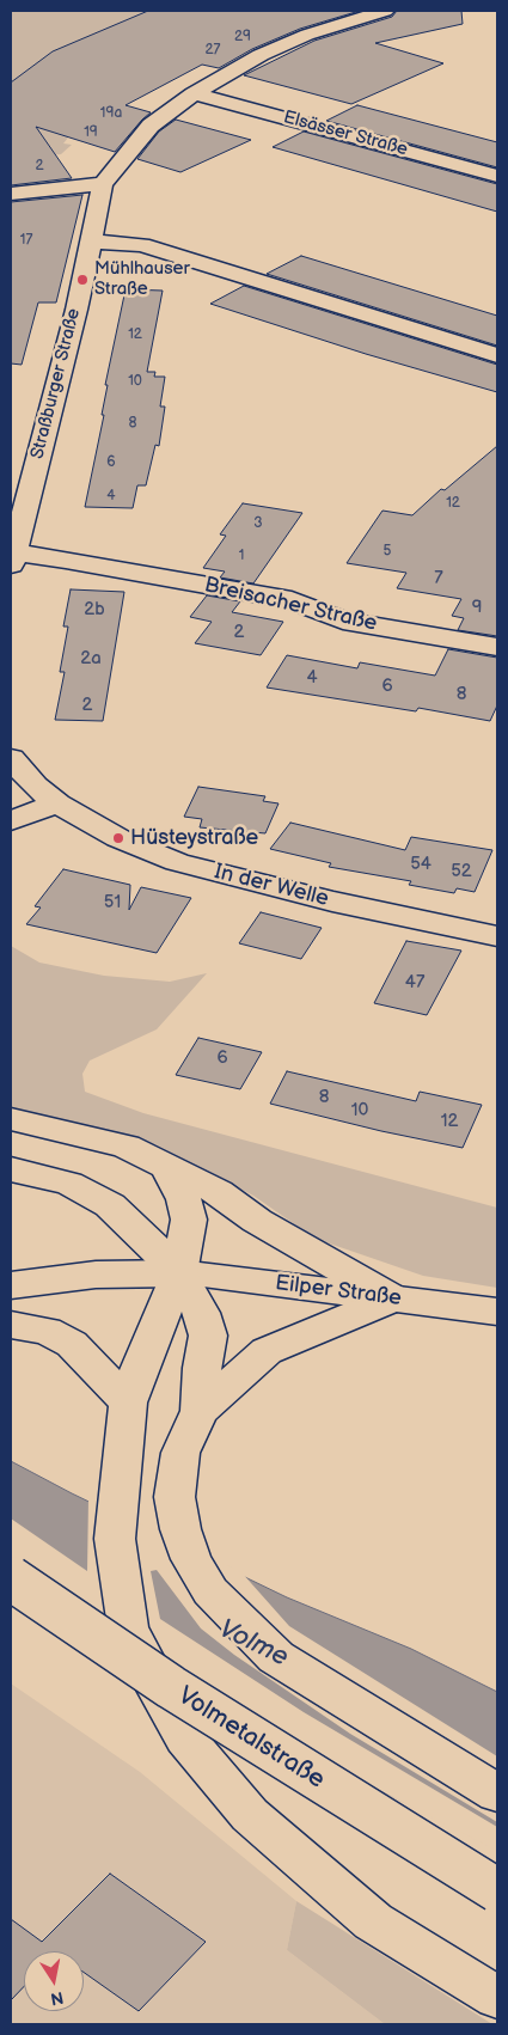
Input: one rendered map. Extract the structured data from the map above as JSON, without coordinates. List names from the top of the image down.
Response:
{
  "streets": {
    "street": [
      "Elsässer Straße",
      "Straßburger Straße",
      "Breisacher Straße",
      "In der Welle",
      "Eilper Straße",
      "Volmetalstraße"
    ]
  },
  "crossings": [
    ["Elsässer Straße", "Straßburger Straße"],
    ["Straßburger Straße", "Breisacher Straße"]
  ],
  "water": ["Volme"],
  "places": ["Mühlhauser Straße", "Hüsteystraße"],
  "house_numbers": [
    "29",
    "27",
    "19a",
    "19",
    "2",
    "17",
    "12",
    "10",
    "8",
    "6",
    "4",
    "12",
    "3",
    "5",
    "1",
    "7",
    "9",
    "2b",
    "2",
    "2a",
    "4",
    "6",
    "8",
    "2",
    "54",
    "52",
    "51",
    "47",
    "6",
    "8",
    "10",
    "12"
  ],
  "north": "bottom"
}
